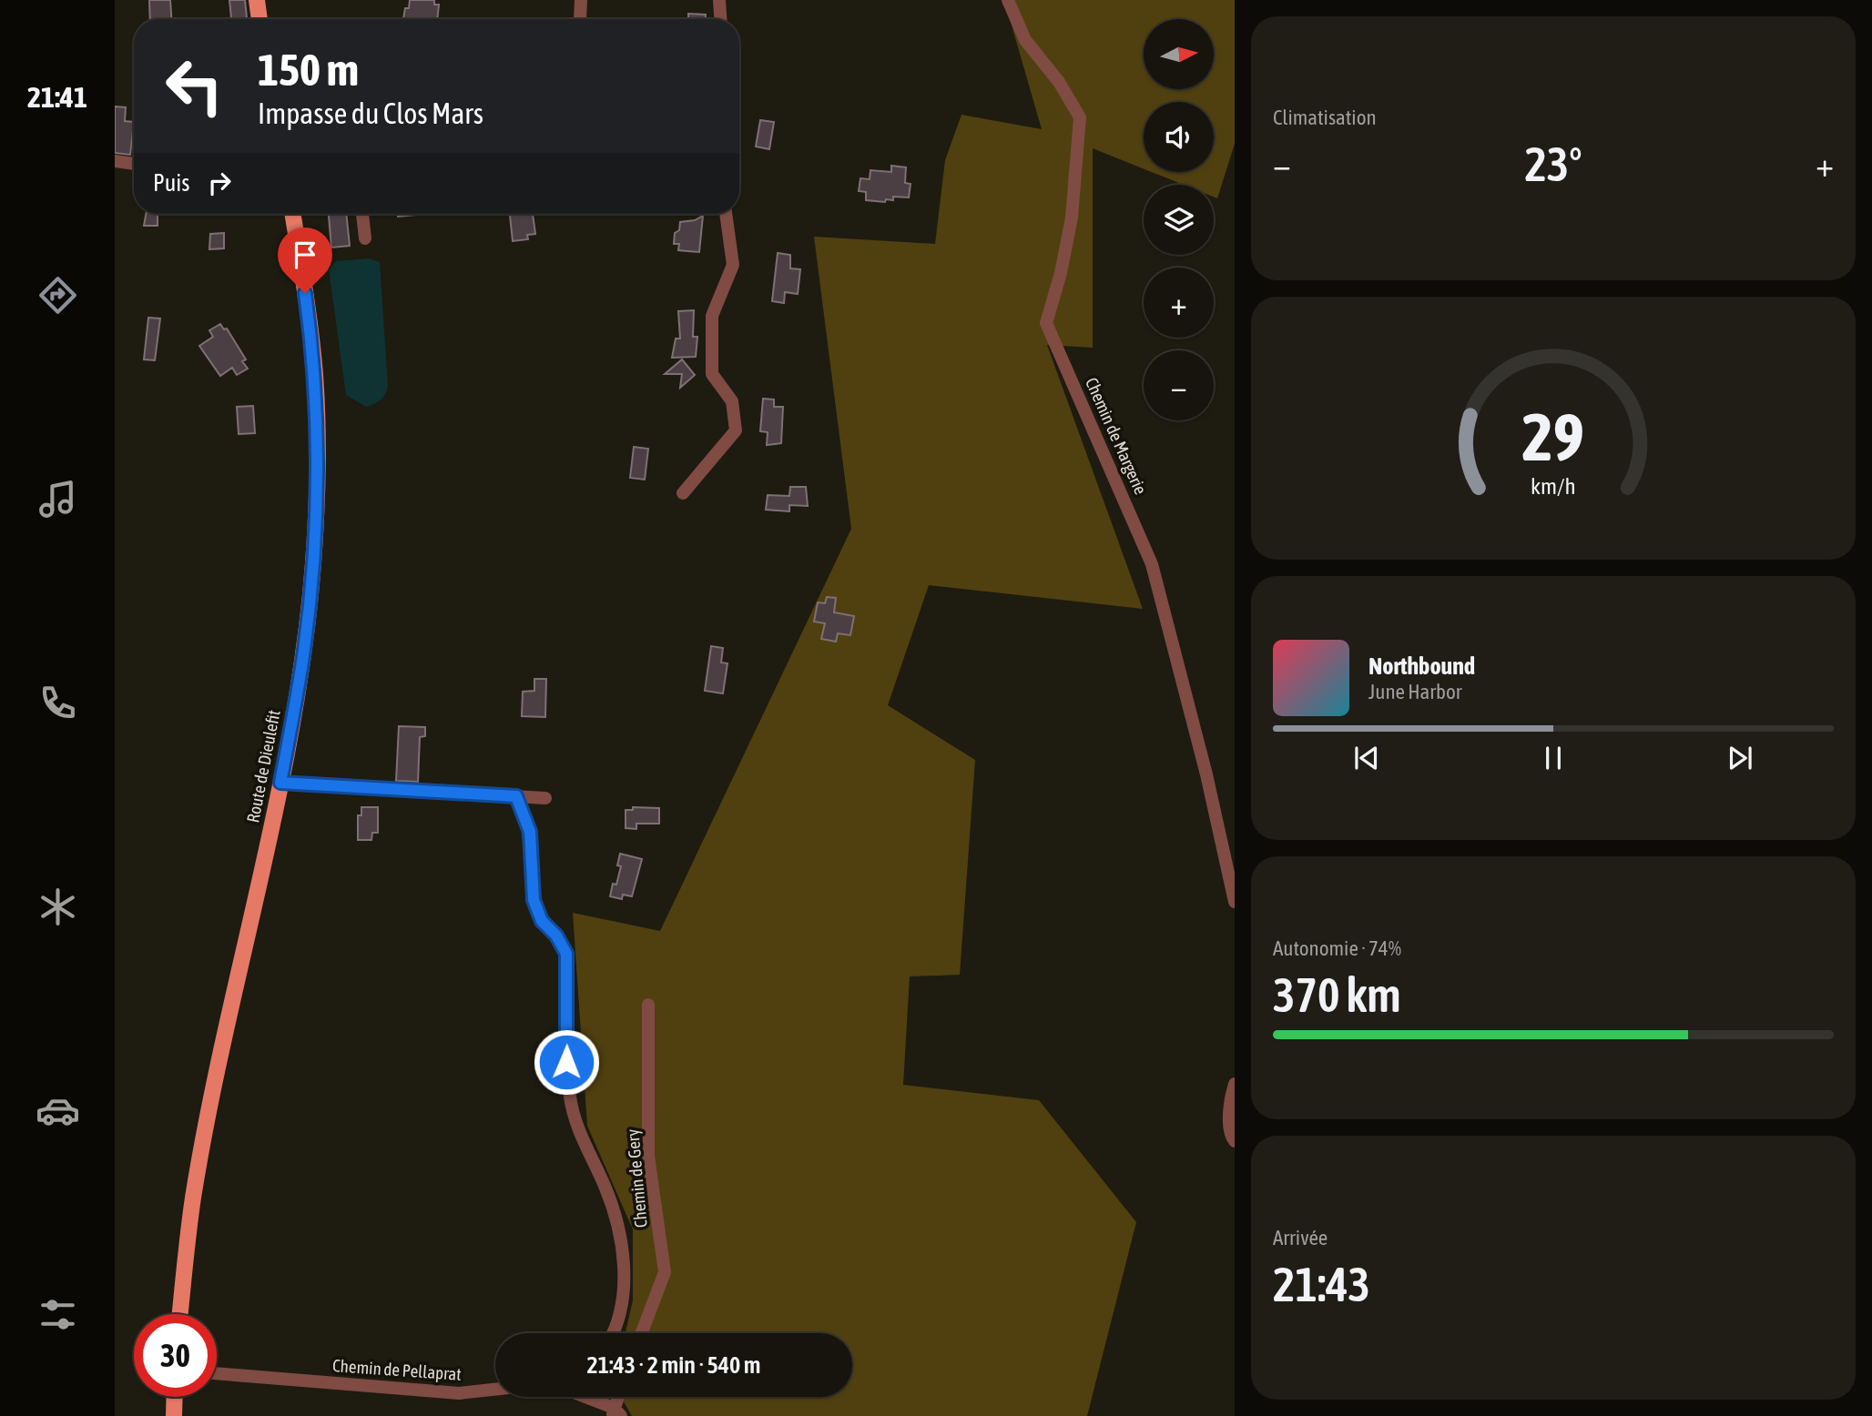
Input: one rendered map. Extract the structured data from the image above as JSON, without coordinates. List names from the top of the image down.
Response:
{
  "streets": {
    "main road": ["Route de Dieulefit"],
    "street": ["Chemin de Margerie", "Chemin de Gery", "Chemin de Pellaprat"]
  },
  "north": "right",
  "page": {
    "tabs": "21:41",
    "tile": [
      "Climatisation",
      ["Autonomie · 74%", "370 km"],
      ["Arrivée", "21:43"]
    ],
    "map_buttons": ["+", "−"],
    "turn": ["150 m", "Impasse du Clos Mars"],
    "heat": ["−", "23°", "+"],
    "then": "Puis",
    "song": ["Northbound", "June Harbor"],
    "limit": "30",
    "trip": "21:43 · 2 min · 540 m",
    "gauge": ["29", "km/h"]
  }
}
